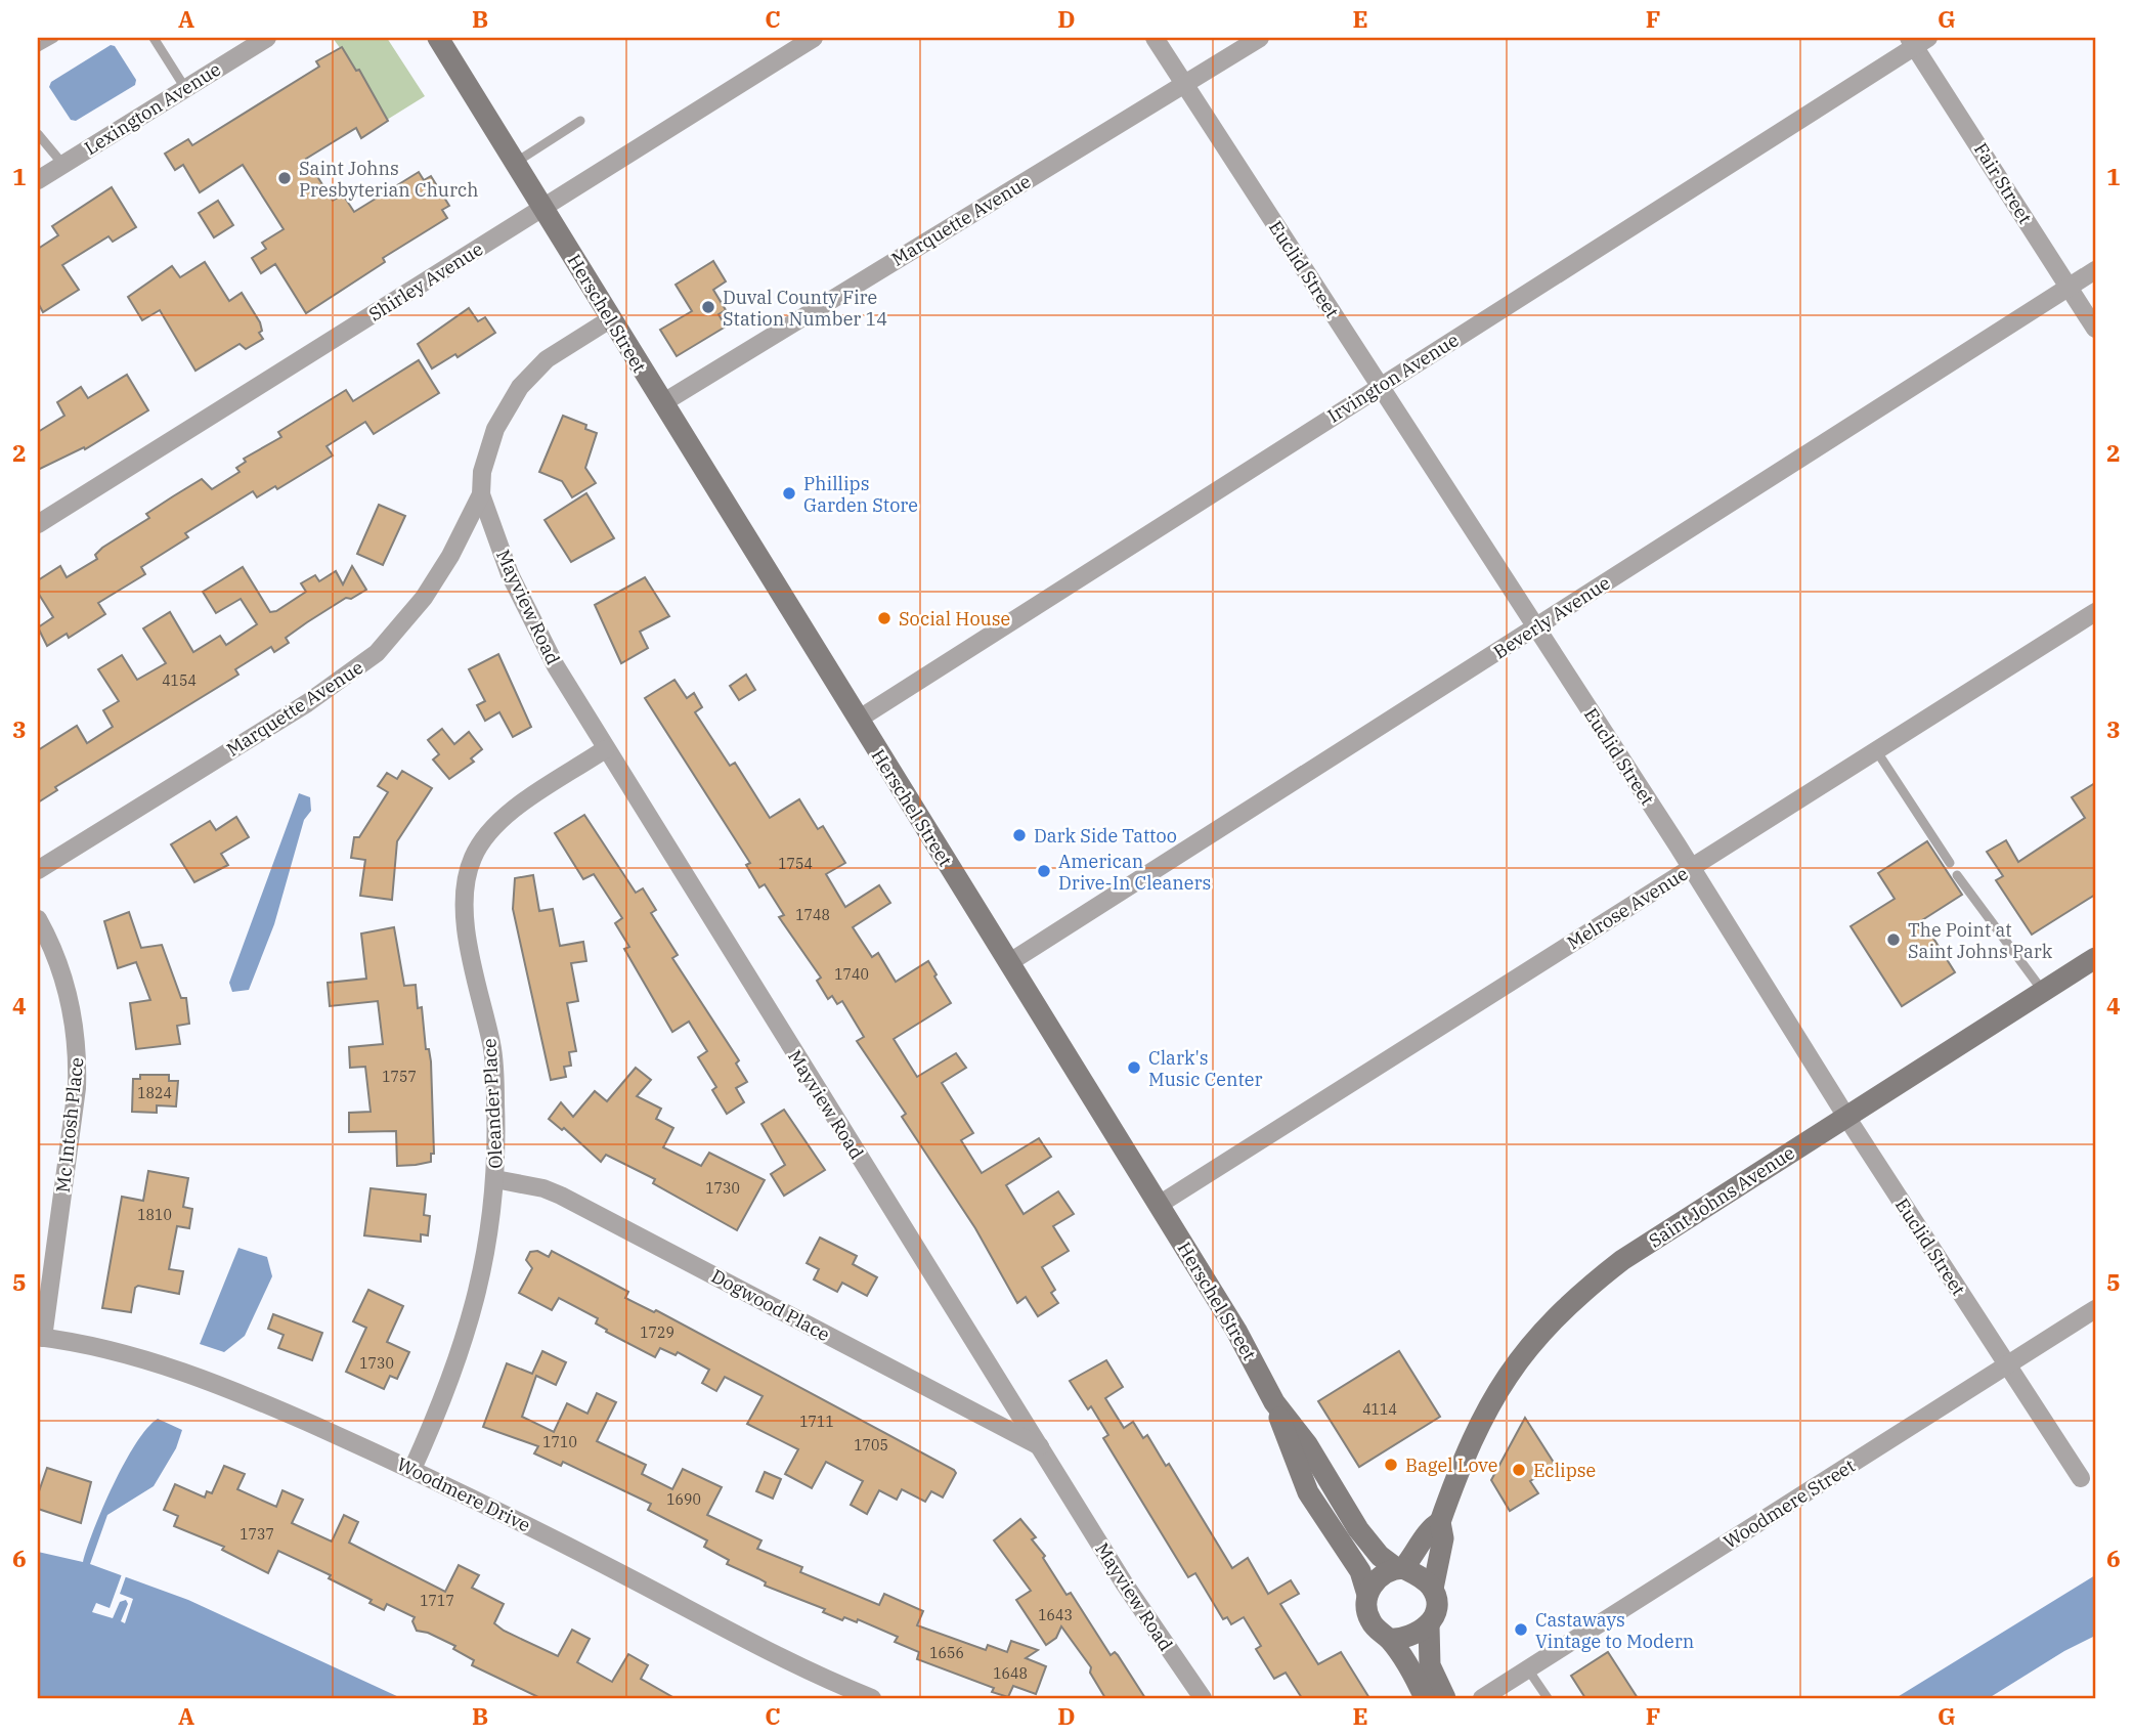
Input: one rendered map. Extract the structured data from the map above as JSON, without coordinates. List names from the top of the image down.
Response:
{
  "streets": {
    "main road": ["Herschel Street", "Saint Johns Avenue"],
    "street": [
      "Lexington Avenue",
      "Fair Street",
      "Marquette Avenue",
      "Euclid Street",
      "Shirley Avenue",
      "Irvington Avenue",
      "Mayview Road",
      "Beverly Avenue",
      "Melrose Avenue",
      "Oleander Place",
      "Mc Intosh Place",
      "Dogwood Place",
      "Woodmere Drive",
      "Woodmere Street"
    ]
  },
  "crossings": [
    ["Fair Street", "Irvington Avenue"],
    ["Fair Street", "Beverly Avenue"],
    ["Marquette Avenue", "Euclid Street"],
    ["Marquette Avenue", "Herschel Street"],
    ["Marquette Avenue", "Mayview Road"],
    ["Euclid Street", "Irvington Avenue"],
    ["Euclid Street", "Beverly Avenue"],
    ["Euclid Street", "Melrose Avenue"],
    ["Euclid Street", "Saint Johns Avenue"],
    ["Euclid Street", "Woodmere Street"],
    ["Shirley Avenue", "Herschel Street"],
    ["Herschel Street", "Irvington Avenue"],
    ["Herschel Street", "Beverly Avenue"],
    ["Herschel Street", "Melrose Avenue"],
    ["Herschel Street", "Saint Johns Avenue"],
    ["Mayview Road", "Oleander Place"],
    ["Mayview Road", "Dogwood Place"],
    ["Oleander Place", "Dogwood Place"],
    ["Oleander Place", "Woodmere Drive"],
    ["Mc Intosh Place", "Woodmere Drive"]
  ],
  "places": [
    "Saint Johns Presbyterian Church",
    "Duval County Fire Station Number 14",
    "Phillips Garden Store",
    "Social House",
    "Dark Side Tattoo",
    "American Drive-In Cleaners",
    "The Point at Saint Johns Park",
    "Clark's Music Center",
    "Bagel Love",
    "Eclipse",
    "Castaways Vintage to Modern"
  ],
  "house_numbers": [
    "4154",
    "1754",
    "1748",
    "1740",
    "1757",
    "1824",
    "1730",
    "1810",
    "1729",
    "1730",
    "4114",
    "1711",
    "1710",
    "1705",
    "1690",
    "1737",
    "1717",
    "1643",
    "1656",
    "1648"
  ],
  "grid": {
    "columns": [
      "A",
      "B",
      "C",
      "D",
      "E",
      "F",
      "G"
    ],
    "rows": [
      "1",
      "2",
      "3",
      "4",
      "5",
      "6"
    ]
  }
}
